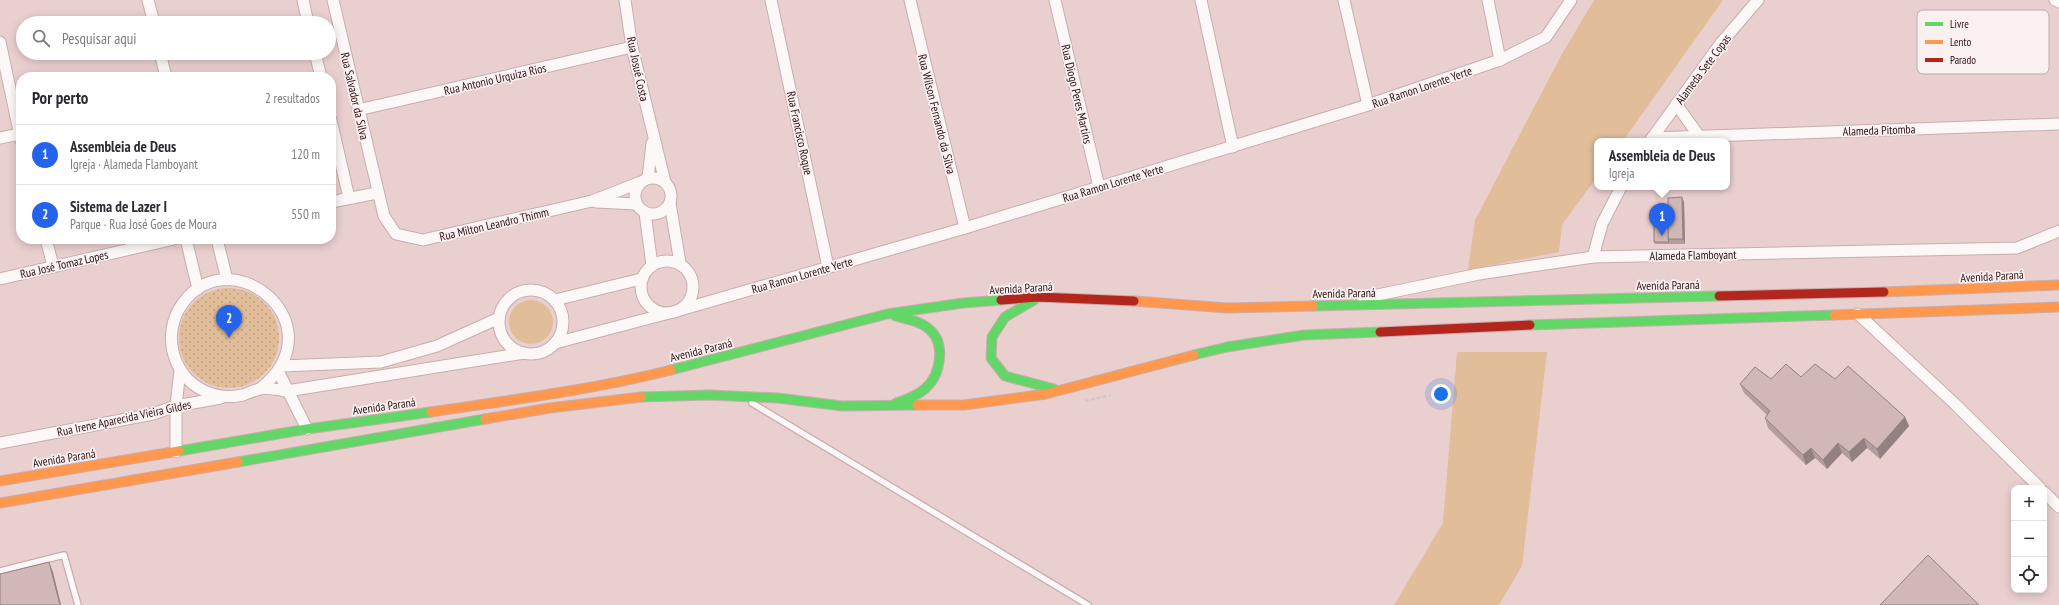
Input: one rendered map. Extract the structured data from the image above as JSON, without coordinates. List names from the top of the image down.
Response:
{
  "streets": {
    "main road": ["Avenida Paraná"],
    "street": [
      "Rua Josué Costa",
      "Alameda Sete Copas",
      "Rua Antonio Urquiza Rios",
      "Rua Ramon Lorente Yerte",
      "Rua Diogo Peres Martins",
      "Rua Salvador da Silva",
      "Rua Wilson Fernando da Silva",
      "Alameda Pitomba",
      "Rua Francisco Roque",
      "Rua Milton Leandro Thimm",
      "Alameda Flamboyant",
      "Rua José Tomaz Lopes",
      "Rua Irene Aparecida Vieira Gildes"
    ]
  },
  "crossings": [
    ["Rua Josué Costa", "Rua Antonio Urquiza Rios"],
    ["Rua Josué Costa", "Rua Milton Leandro Thimm"],
    ["Rua Antonio Urquiza Rios", "Rua Salvador da Silva"],
    ["Rua Ramon Lorente Yerte", "Rua Diogo Peres Martins"],
    ["Rua Ramon Lorente Yerte", "Rua Wilson Fernando da Silva"],
    ["Rua Ramon Lorente Yerte", "Rua Francisco Roque"],
    ["Rua Salvador da Silva", "Rua Milton Leandro Thimm"],
    ["Alameda Flamboyant", "Avenida Paraná"]
  ],
  "legend": ["Livre", "Lento", "Parado"],
  "page": {
    "search": "Pesquisar aqui",
    "heading": ["Por perto", "2 resultados"],
    "list": [
      {
        "mark": "1",
        "name": "Assembleia de Deus",
        "note": "Igreja · Alameda Flamboyant",
        "value": "120 m"
      },
      {
        "mark": "2",
        "name": "Sistema de Lazer I",
        "note": "Parque · Rua José Goes de Moura",
        "value": "550 m"
      }
    ],
    "popup": ["Assembleia de Deus", "Igreja"],
    "pins": ["1", "2"],
    "map_buttons": ["+", "−"]
  }
}
